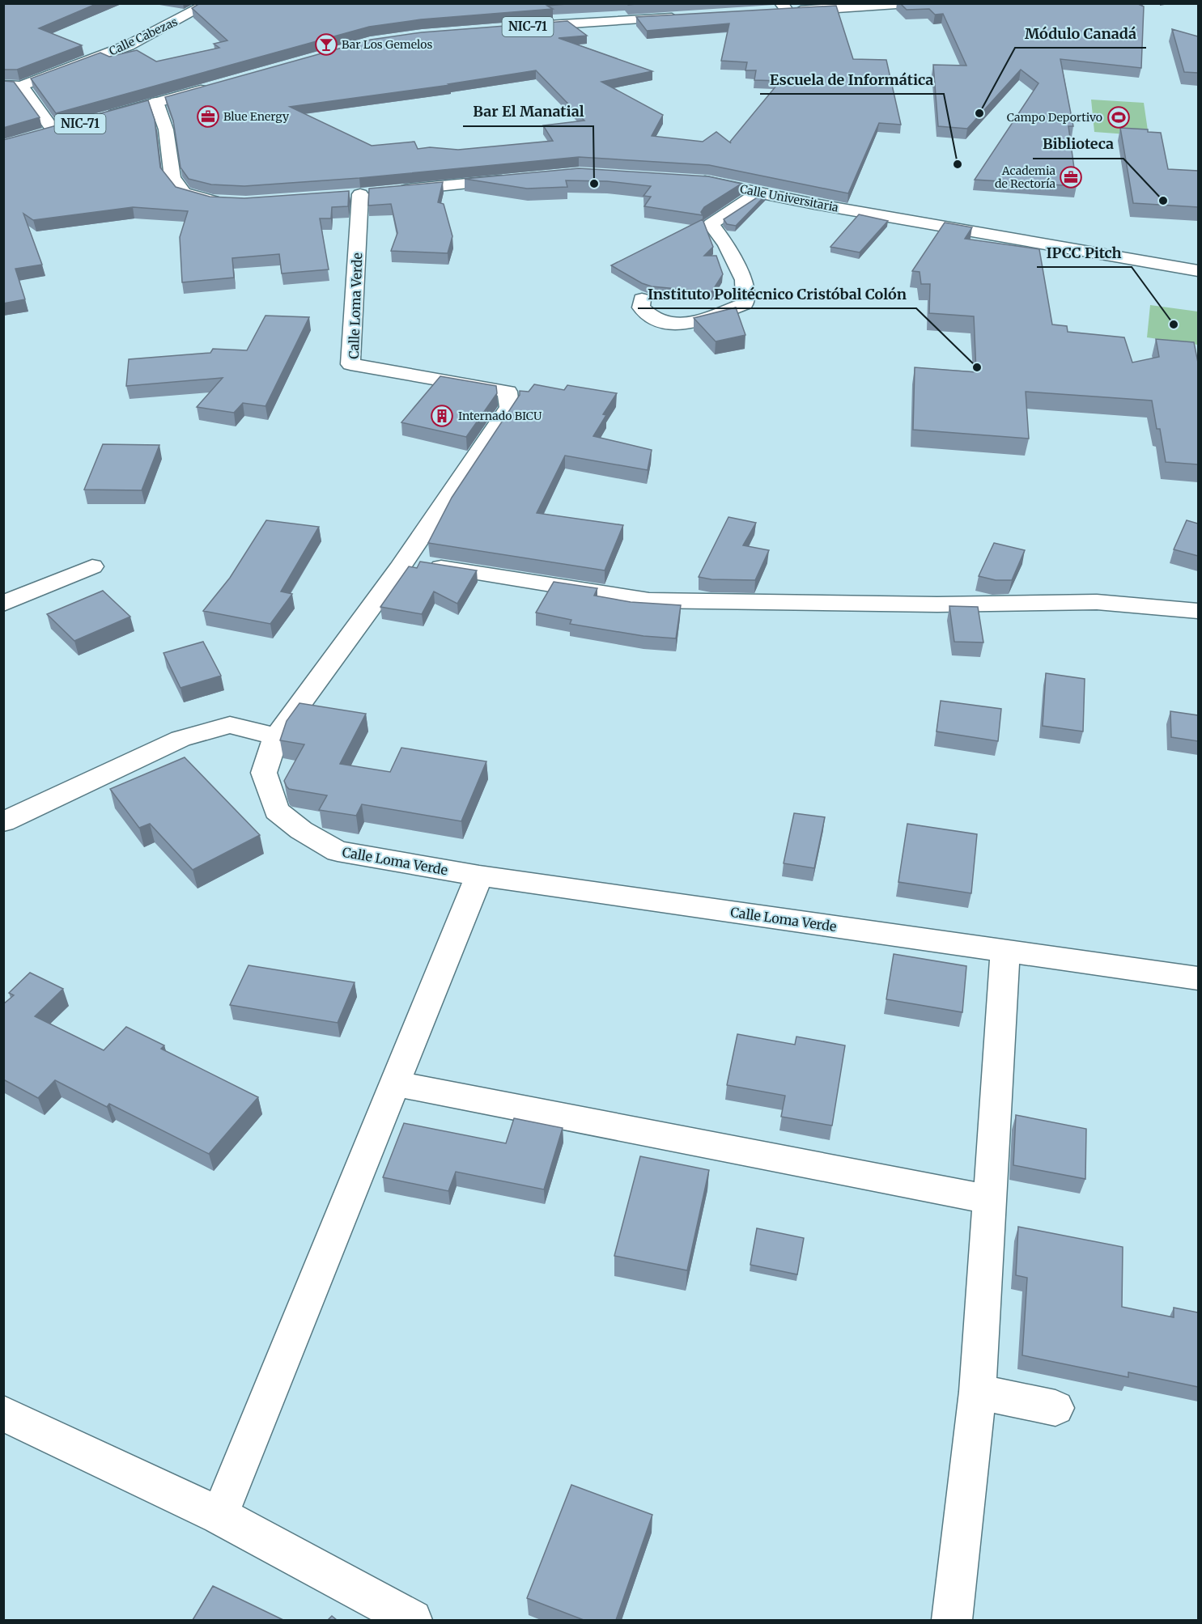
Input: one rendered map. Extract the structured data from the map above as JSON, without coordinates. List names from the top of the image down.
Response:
{
  "streets": {
    "main road": [
      "NIC-71",
      "Calle Cabezas",
      "Calle Universitaria",
      "Calle Loma Verde"
    ]
  },
  "places": {
    "bar": ["Bar Los Gemelos"],
    "other": [
      "Módulo Canadá",
      "Escuela de Informática",
      "Bar El Manatial",
      "Biblioteca",
      "IPCC Pitch",
      "Instituto Politécnico Cristóbal Colón"
    ],
    "office": ["Blue Energy", "Academia de Rectoría"],
    "sports": ["Campo Deportivo"],
    "building": ["Internado BICU"]
  }
}
